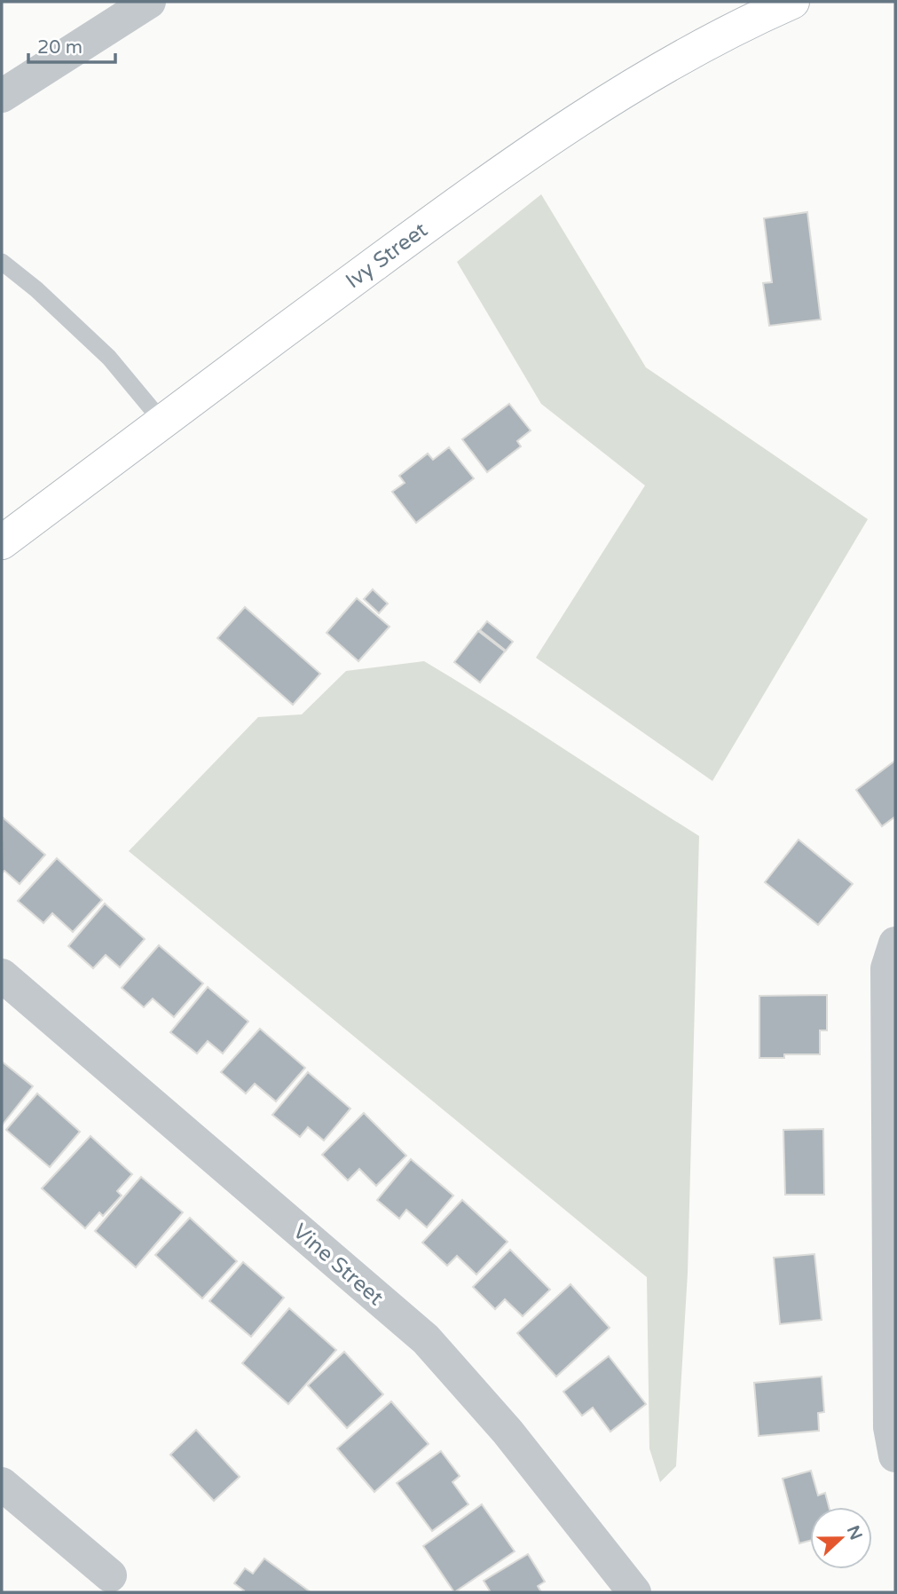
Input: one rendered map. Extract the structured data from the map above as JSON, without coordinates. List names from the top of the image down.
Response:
{
  "streets": {
    "main road": ["Ivy Street"],
    "street": ["Vine Street"]
  },
  "scale_bar": "20 m",
  "north": "right"
}
